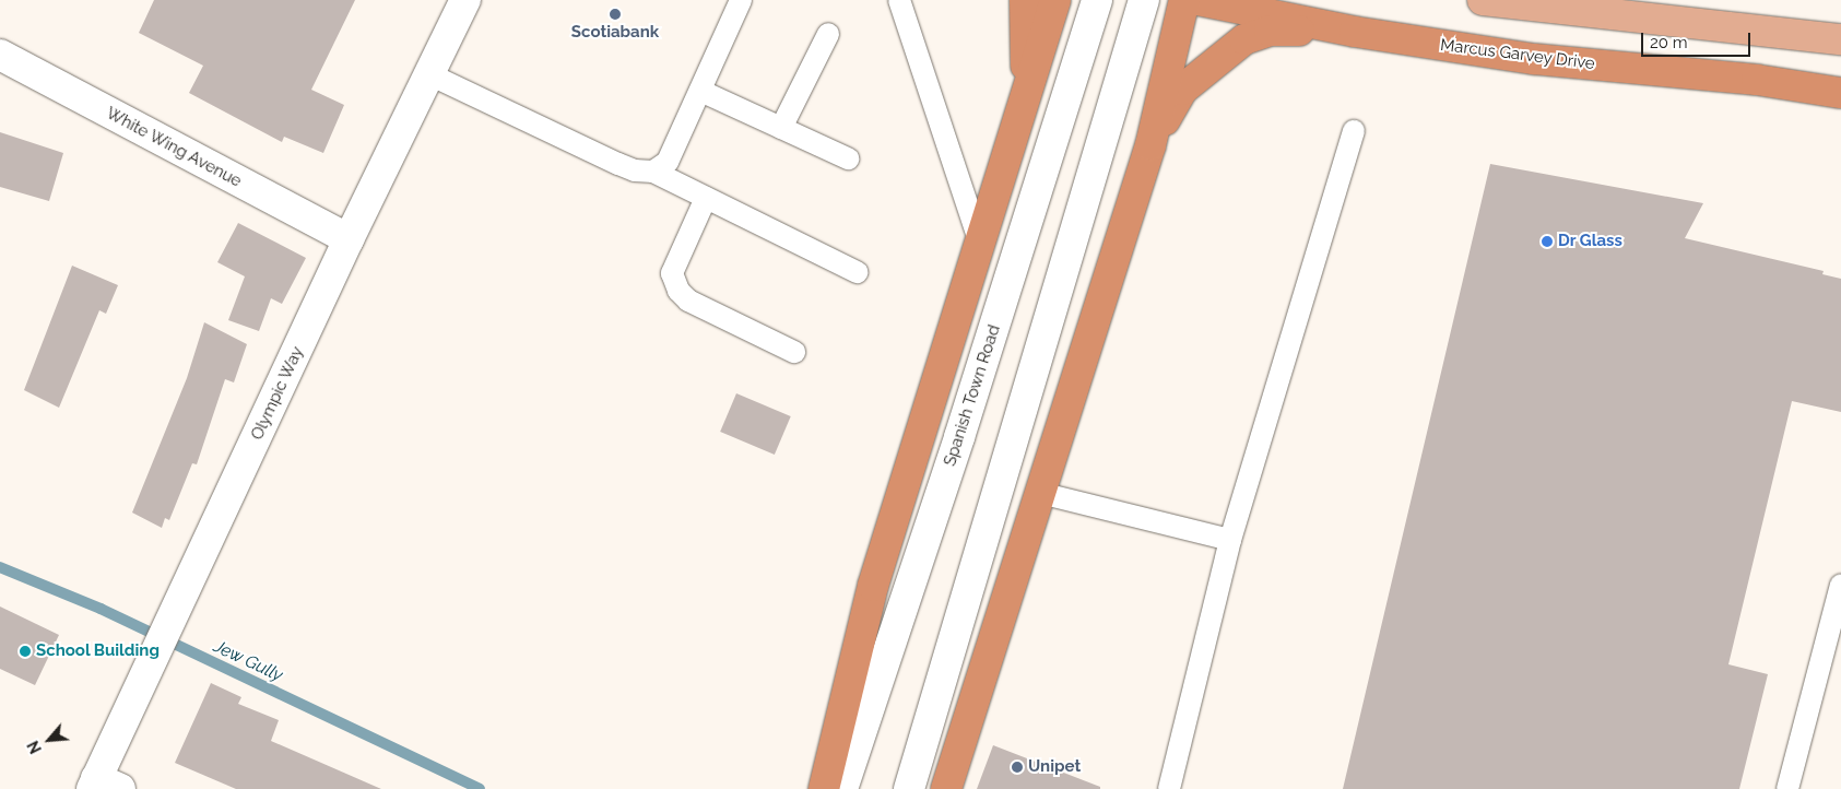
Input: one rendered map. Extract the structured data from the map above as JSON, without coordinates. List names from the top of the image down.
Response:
{
  "streets": {
    "highway": ["Marcus Garvey Drive"],
    "main road": ["White Wing Avenue", "Olympic Way", "Spanish Town Road"]
  },
  "crossings": [
    ["White Wing Avenue", "Olympic Way"]
  ],
  "water": ["Jew Gully"],
  "places": [
    "Scotiabank",
    "Dr Glass",
    "School Building",
    "Unipet"
  ],
  "scale_bar": "20 m",
  "north": "bottom left"
}
